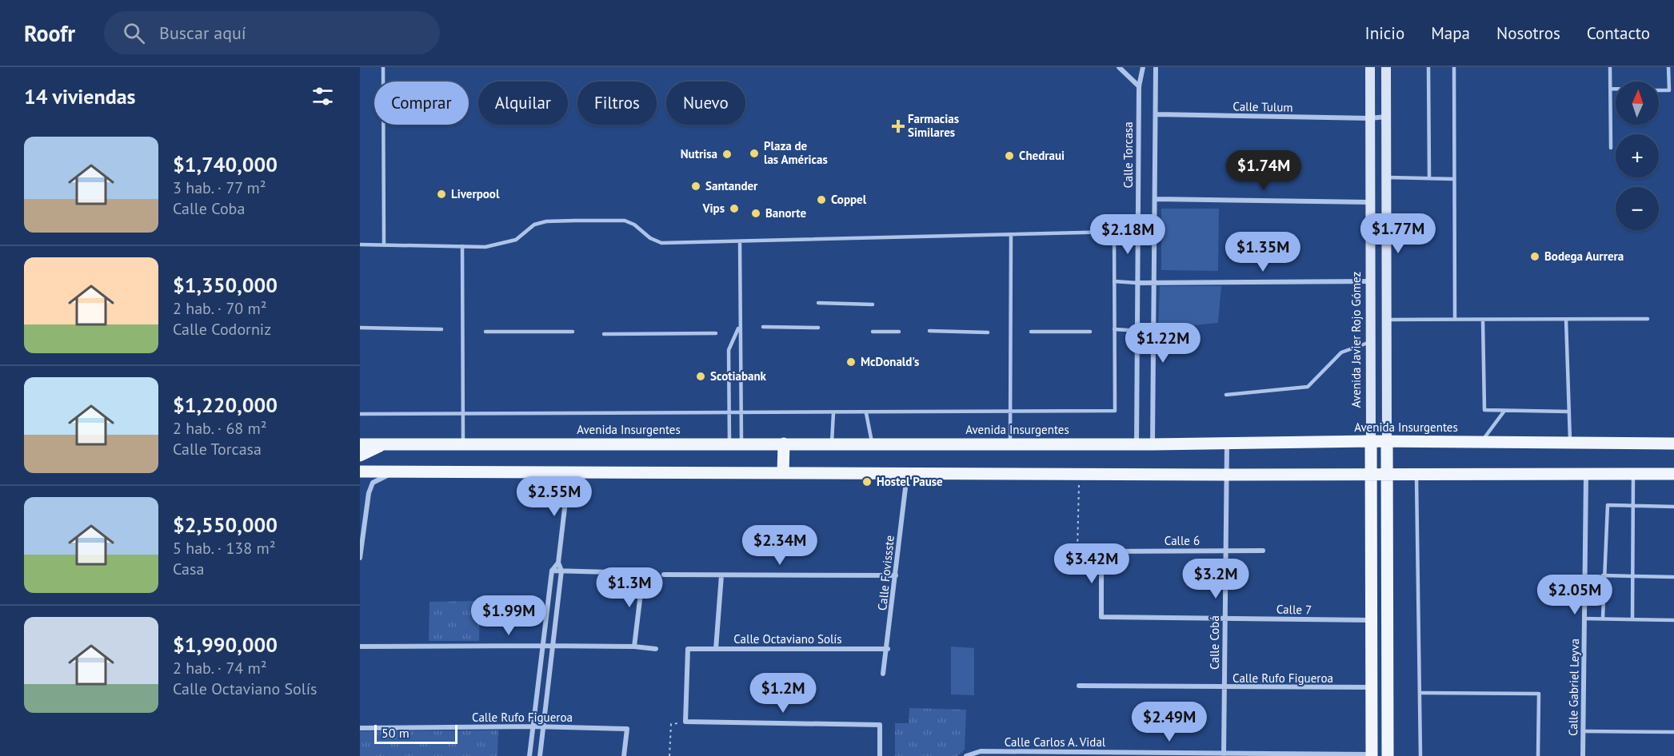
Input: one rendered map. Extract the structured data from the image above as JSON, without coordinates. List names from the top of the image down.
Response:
{
  "streets": {
    "main road": ["Avenida Javier Rojo Gómez", "Avenida Insurgentes"],
    "street": [
      "Calle Tulum",
      "Calle Torcasa",
      "Calle 6",
      "Calle Fovissste",
      "Calle 7",
      "Calle Octaviano Solís",
      "Calle Cobá",
      "Calle Rufo Figueroa",
      "Calle Gabriel Leyva",
      "Calle Carlos A. Vidal"
    ]
  },
  "crossings": [
    ["Calle Tulum", "Avenida Javier Rojo Gómez"],
    ["Calle Torcasa", "Avenida Insurgentes"],
    ["Avenida Javier Rojo Gómez", "Avenida Insurgentes"],
    ["Avenida Javier Rojo Gómez", "Calle 7"],
    ["Avenida Javier Rojo Gómez", "Calle Rufo Figueroa"],
    ["Avenida Javier Rojo Gómez", "Calle Carlos A. Vidal"],
    ["Avenida Insurgentes", "Calle Cobá"],
    ["Calle 6", "Calle 7"],
    ["Calle 6", "Calle Cobá"],
    ["Calle Fovissste", "Calle Octaviano Solís"],
    ["Calle 7", "Calle Cobá"],
    ["Calle Cobá", "Calle Rufo Figueroa"],
    ["Calle Cobá", "Calle Carlos A. Vidal"]
  ],
  "places": {
    "health": ["Farmacias Similares"],
    "other": [
      "Plaza de las Américas",
      "Nutrisa",
      "Chedraui",
      "Santander",
      "Liverpool",
      "Coppel",
      "Vips",
      "Banorte",
      "Bodega Aurrera",
      "McDonald's",
      "Scotiabank",
      "Hostel Pause"
    ]
  },
  "scale_bar": "50 m",
  "north": "top",
  "page": {
    "header": "Roofr",
    "search": "Buscar aquí",
    "nav": [
      "Inicio",
      "Mapa",
      "Nosotros",
      "Contacto"
    ],
    "heading": "14 viviendas",
    "map_buttons": ["+", "−"],
    "chip": [
      "Comprar",
      "Alquilar",
      "Filtros",
      "Nuevo"
    ],
    "list": [
      {
        "name": "$1,740,000",
        "note": "3 hab. · 77 m² · Calle Coba"
      },
      {
        "name": "$1,350,000",
        "note": "2 hab. · 70 m² · Calle Codorniz"
      },
      {
        "name": "$1,220,000",
        "note": "2 hab. · 68 m² · Calle Torcasa"
      },
      {
        "name": "$2,550,000",
        "note": "5 hab. · 138 m² · Casa"
      },
      {
        "name": "$1,990,000",
        "note": "2 hab. · 74 m² · Calle Octaviano Solís"
      }
    ],
    "price": [
      "$1.74M",
      "$1.77M",
      "$2.18M",
      "$1.35M",
      "$1.22M",
      "$2.55M",
      "$2.34M",
      "$3.42M",
      "$3.2M",
      "$1.3M",
      "$2.05M",
      "$1.99M",
      "$1.2M",
      "$2.49M"
    ],
    "scale": "50 m"
  }
}
